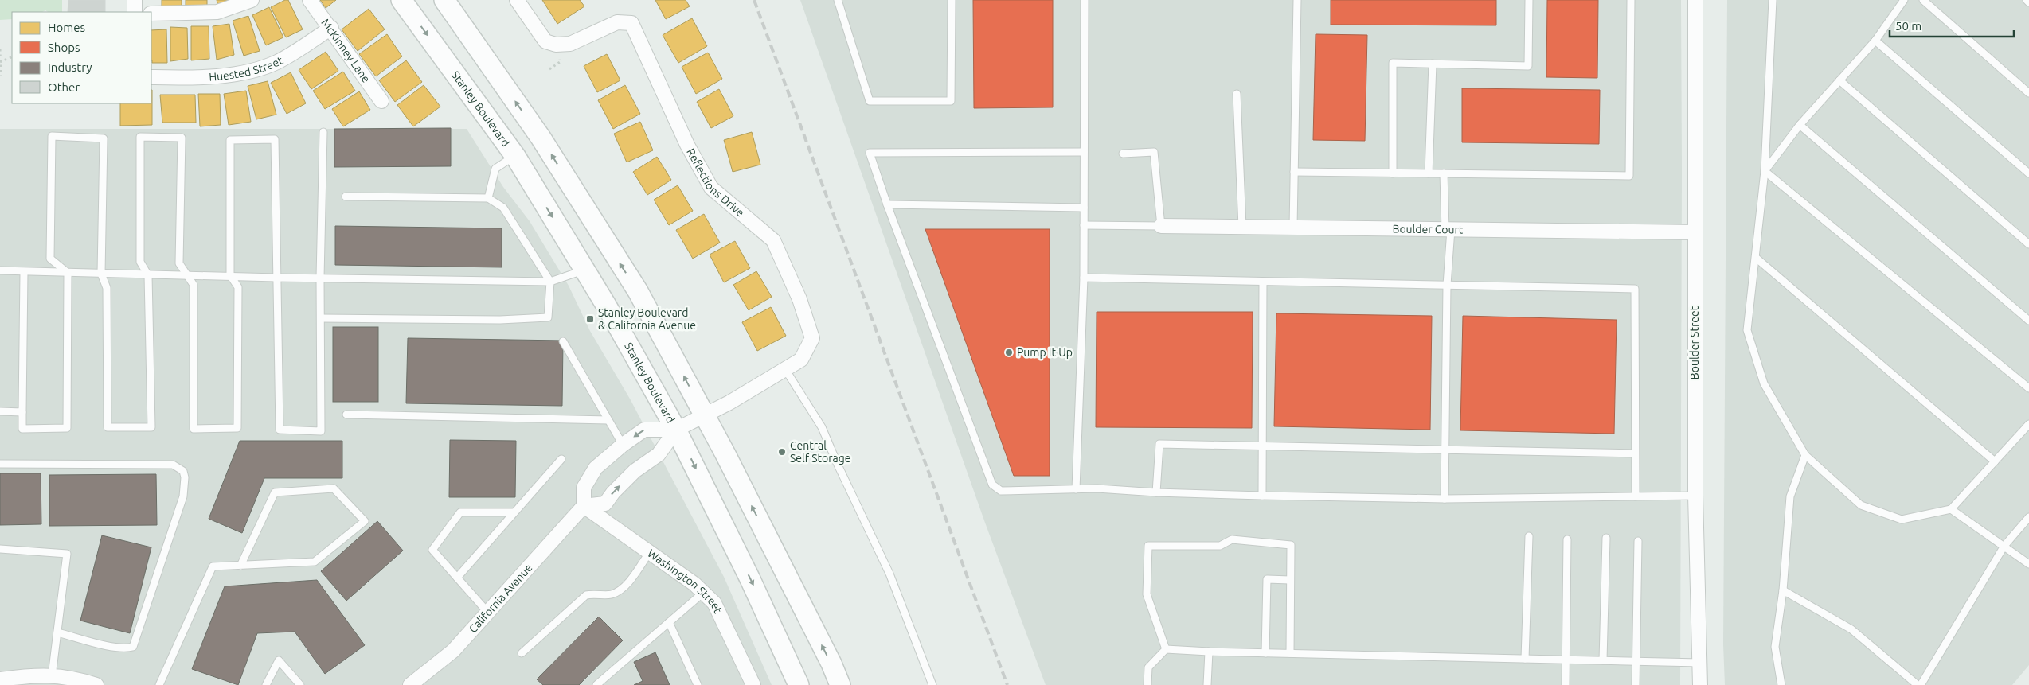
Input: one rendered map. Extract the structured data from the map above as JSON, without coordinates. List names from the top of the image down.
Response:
{
  "streets": {
    "main road": ["Stanley Boulevard"],
    "street": [
      "McKinney Lane",
      "Huested Street",
      "Reflections Drive",
      "Boulder Court",
      "Boulder Street",
      "Washington Street",
      "California Avenue"
    ]
  },
  "crossings": [
    ["McKinney Lane", "Huested Street"],
    ["Boulder Court", "Boulder Street"],
    ["Washington Street", "California Avenue"]
  ],
  "places": {
    "transit": ["Stanley Boulevard & California Avenue"],
    "other": ["Pump It Up", "Central Self Storage"]
  },
  "legend": [
    "Homes",
    "Shops",
    "Industry",
    "Other"
  ],
  "scale_bar": "50 m"
}
